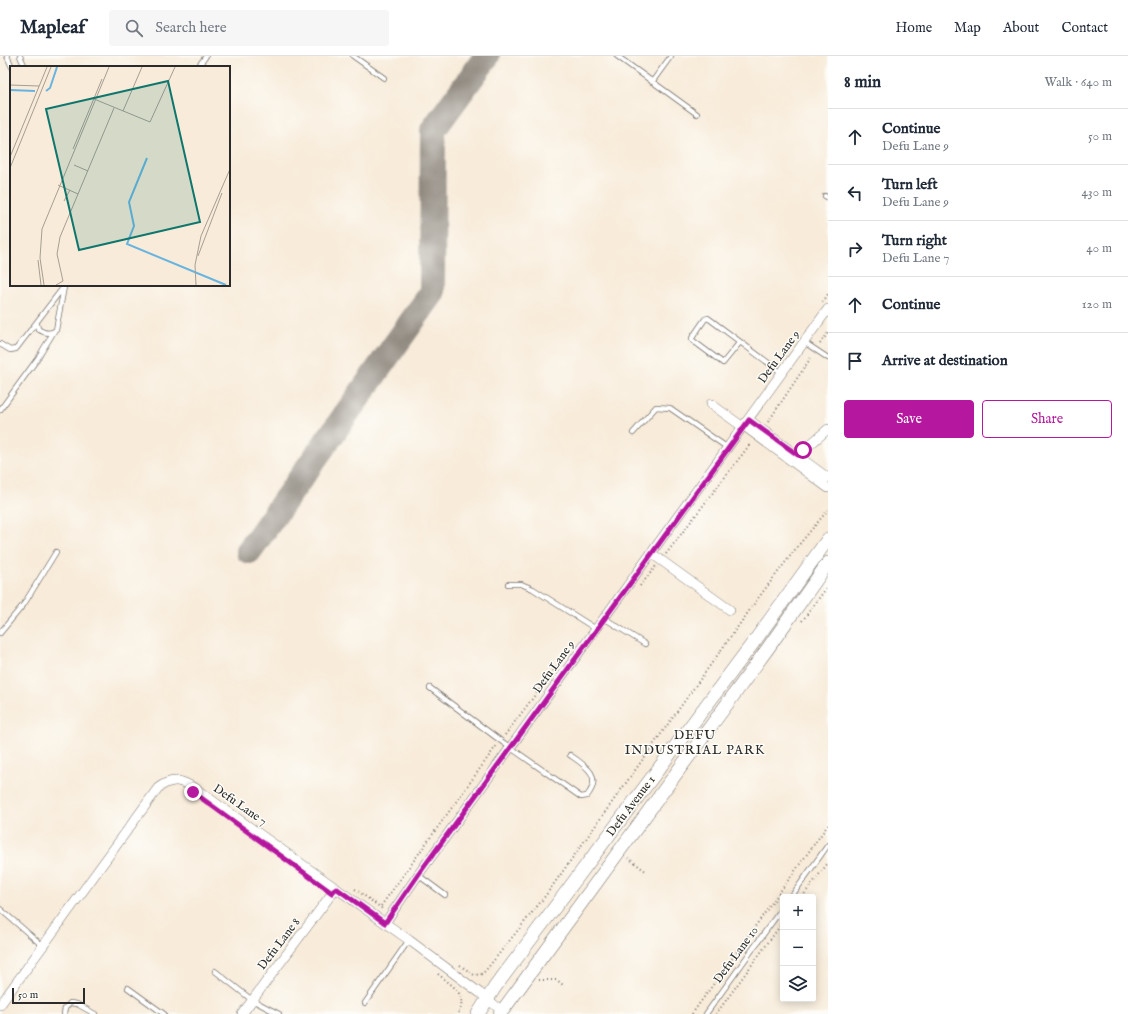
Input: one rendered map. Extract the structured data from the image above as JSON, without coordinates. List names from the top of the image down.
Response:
{
  "streets": {
    "main road": ["Defu Avenue 1"],
    "street": ["Defu Lane 9", "Defu Lane 7", "Defu Lane 8"],
    "lane": ["Defu Lane 10"]
  },
  "crossings": [
    ["Defu Lane 9", "Defu Lane 7"],
    ["Defu Lane 7", "Defu Avenue 1"],
    ["Defu Lane 7", "Defu Lane 8"]
  ],
  "districts": ["DEFU INDUSTRIAL PARK"],
  "scale_bar": "50 m",
  "page": {
    "header": "Mapleaf",
    "search": "Search here",
    "nav": [
      "Home",
      "Map",
      "About",
      "Contact"
    ],
    "heading": ["8 min", "Walk · 640 m"],
    "list": [
      ["Continue", "Defu Lane 9", "50 m"],
      ["Turn left", "Defu Lane 9", "430 m"],
      ["Turn right", "Defu Lane 7", "40 m"],
      ["Continue", "120 m"],
      "Arrive at destination"
    ],
    "buttons": ["Save", "Share"],
    "map_buttons": ["+", "−"],
    "scale": "50 m"
  }
}
